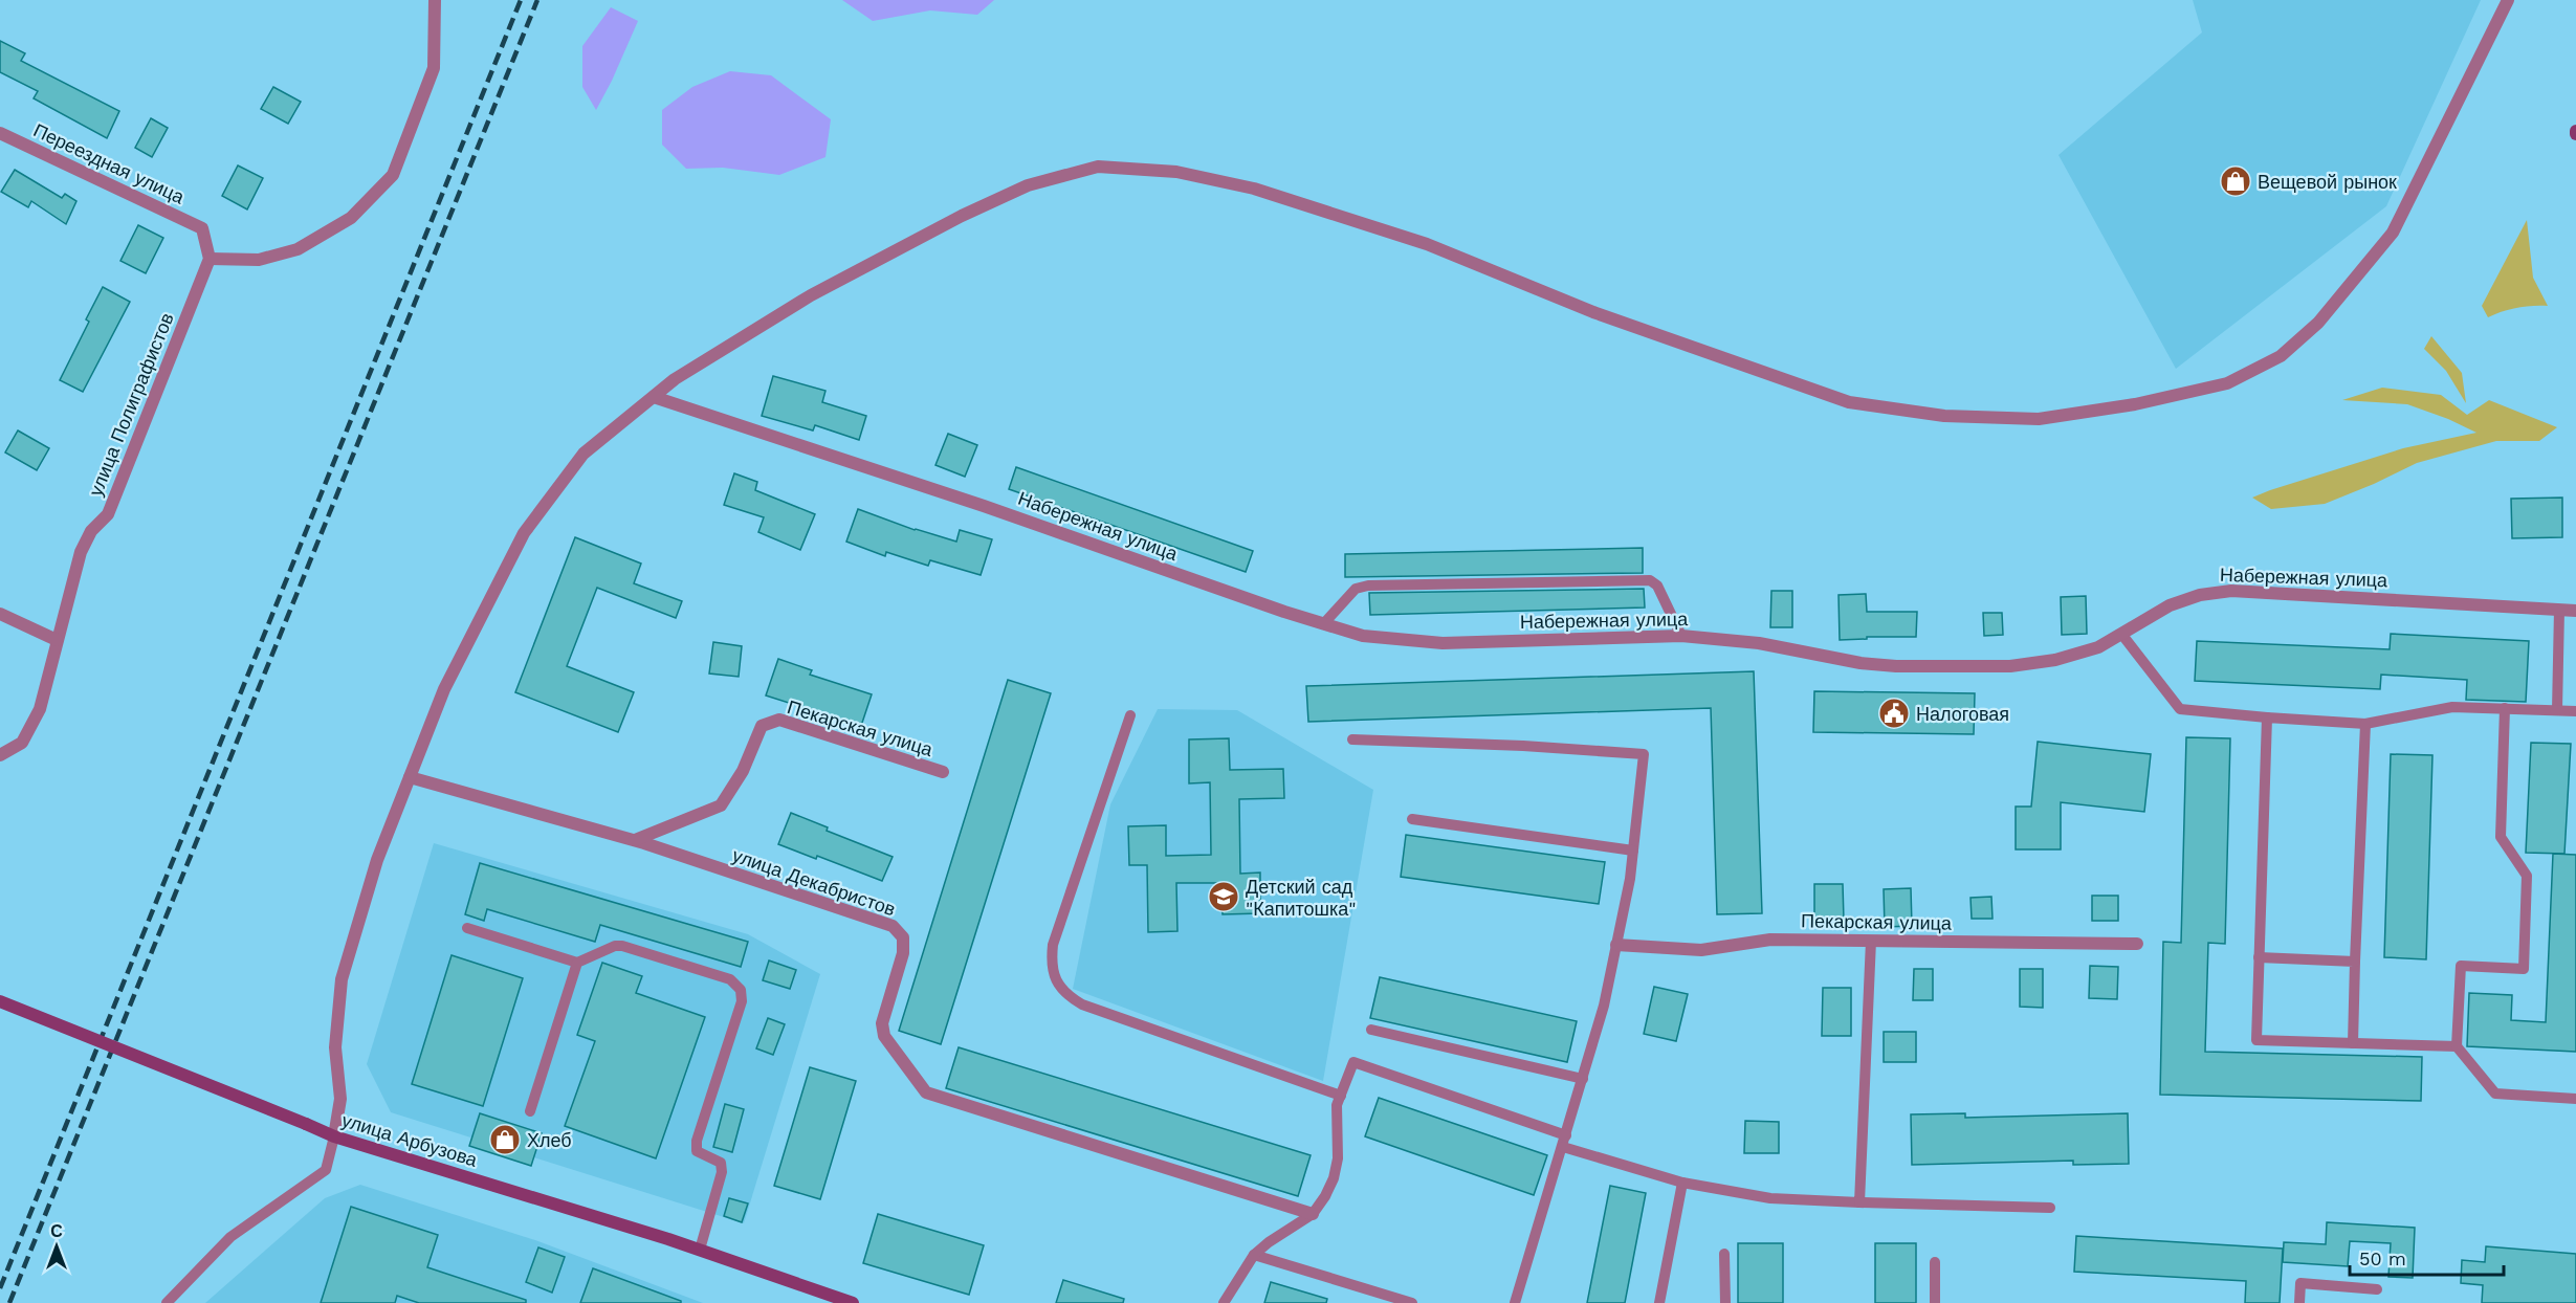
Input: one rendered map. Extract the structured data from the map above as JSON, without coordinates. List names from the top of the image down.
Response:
{
  "streets": {
    "street": [
      "Переездная улица",
      "улица Полиграфистов",
      "Набережная улица",
      "Пекарская улица",
      "улица Декабристов",
      "улица Арбузова"
    ]
  },
  "crossings": [
    ["Переездная улица", "улица Полиграфистов"],
    ["Пекарская улица", "улица Декабристов"]
  ],
  "places": {
    "shop": ["Вещевой рынок", "Хлеб"],
    "public building": ["Налоговая"],
    "school or university": ["Детский сад \"Капитошка\""]
  },
  "scale_bar": "50 m",
  "north": "top"
}
